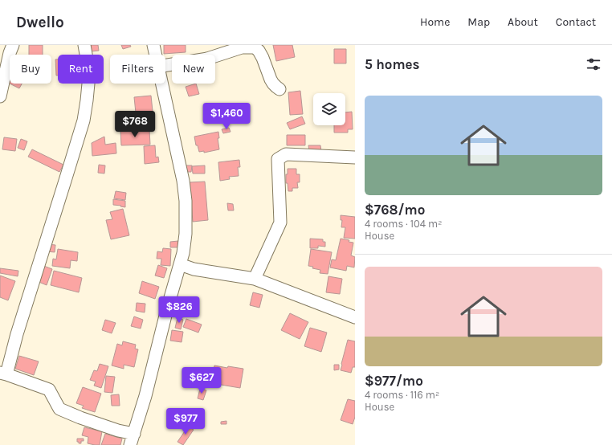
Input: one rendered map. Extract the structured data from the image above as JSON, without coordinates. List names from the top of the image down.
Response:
{
  "page": {
    "header": "Dwello",
    "nav": [
      "Home",
      "Map",
      "About",
      "Contact"
    ],
    "heading": "5 homes",
    "chip": [
      "Buy",
      "Rent",
      "Filters",
      "New"
    ],
    "list": [
      {
        "name": "$768/mo",
        "note": "4 rooms · 104 m² · House"
      },
      {
        "name": "$977/mo",
        "note": "4 rooms · 116 m² · House"
      }
    ],
    "price": [
      "$1,460",
      "$768",
      "$826",
      "$627",
      "$977"
    ]
  }
}
